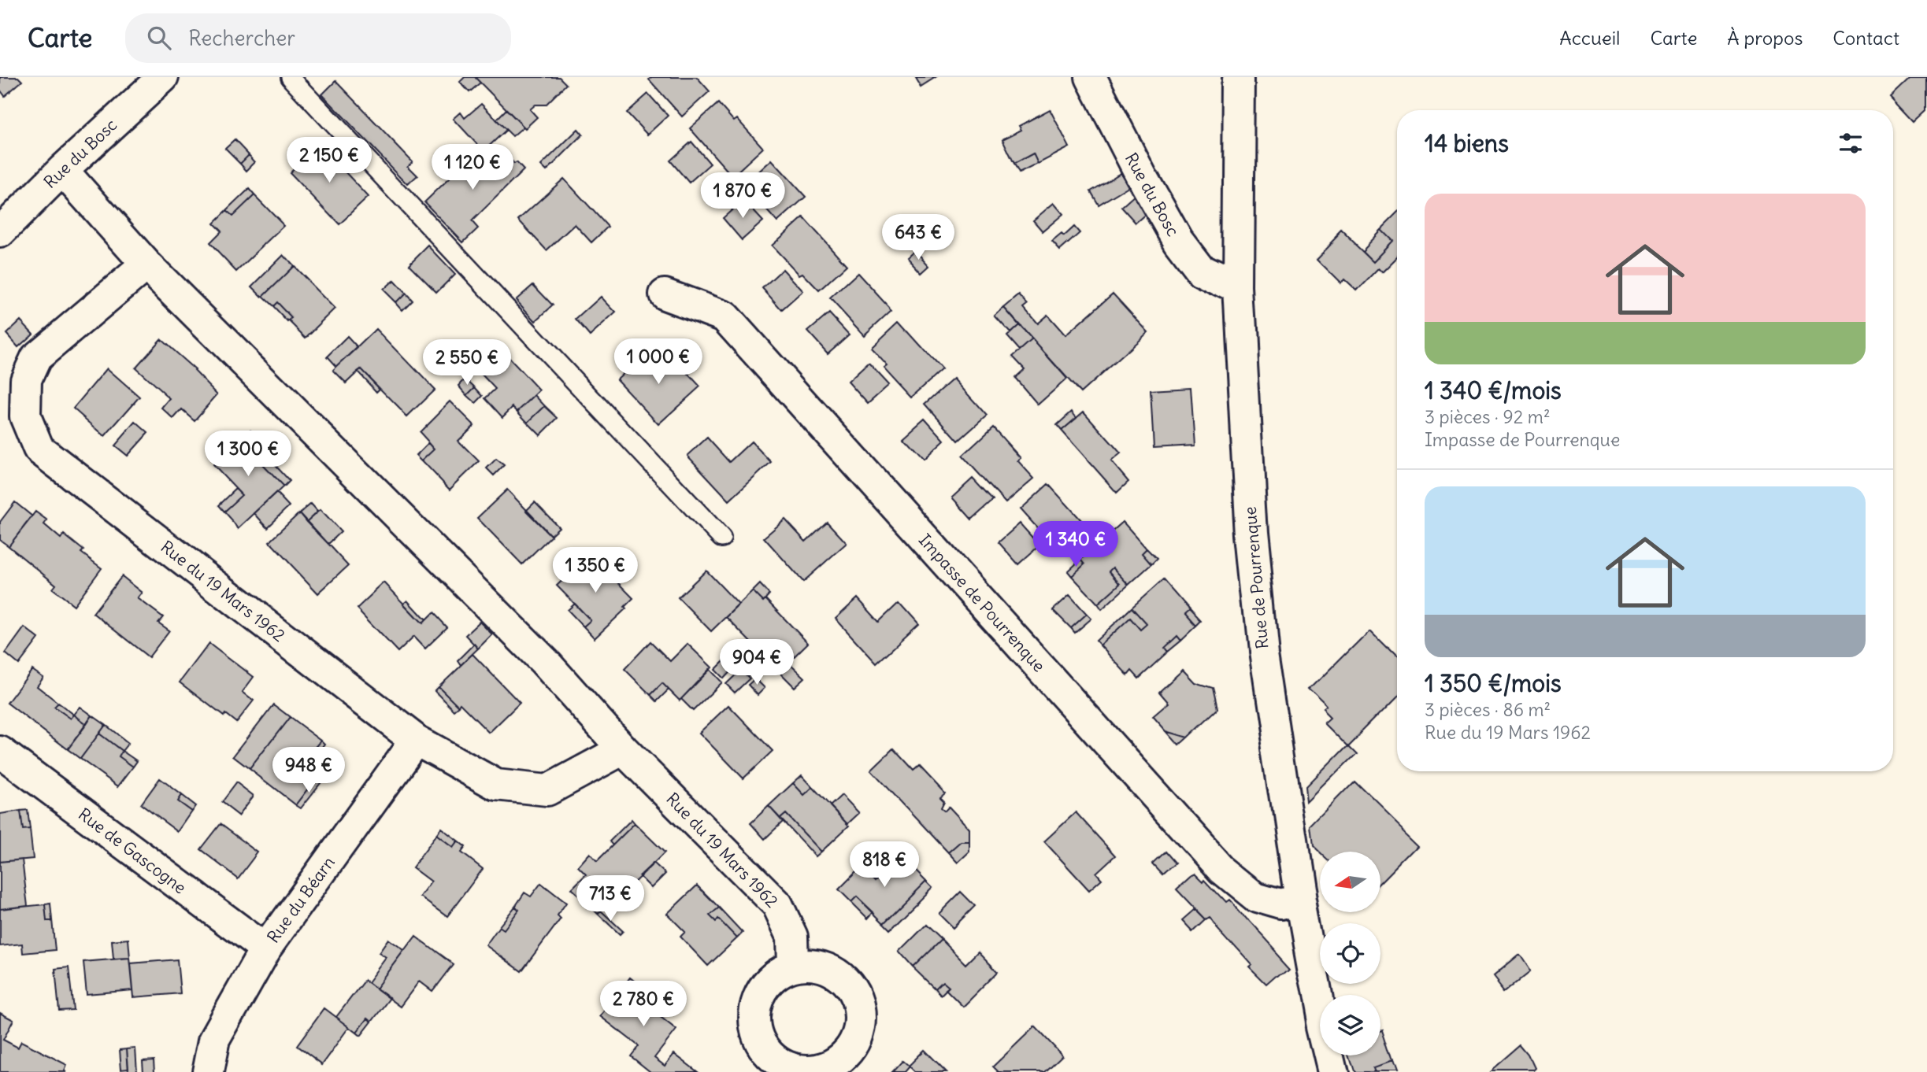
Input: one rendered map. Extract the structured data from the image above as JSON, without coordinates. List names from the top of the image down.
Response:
{
  "streets": {
    "street": [
      "Rue du Bosc",
      "Rue de Pourrenque",
      "Rue du 19 Mars 1962",
      "Impasse de Pourrenque",
      "Rue de Gascogne",
      "Rue du Béarn"
    ]
  },
  "crossings": [
    ["Rue du Bosc", "Rue de Pourrenque"],
    ["Rue du Bosc", "Rue du 19 Mars 1962"],
    ["Rue de Pourrenque", "Impasse de Pourrenque"],
    ["Rue du 19 Mars 1962", "Rue du Béarn"],
    ["Rue de Gascogne", "Rue du Béarn"]
  ],
  "north": "left",
  "page": {
    "header": "Carte",
    "search": "Rechercher",
    "nav": [
      "Accueil",
      "Carte",
      "À propos",
      "Contact"
    ],
    "heading": "14 biens",
    "price": [
      "2 150 €",
      "1 120 €",
      "1 870 €",
      "643 €",
      "1 000 €",
      "2 550 €",
      "1 300 €",
      "1 340 €",
      "1 350 €",
      "904 €",
      "948 €",
      "818 €",
      "713 €",
      "2 780 €"
    ],
    "list": [
      {
        "name": "1 340 €/mois",
        "note": "3 pièces · 92 m² · Impasse de Pourrenque"
      },
      {
        "name": "1 350 €/mois",
        "note": "3 pièces · 86 m² · Rue du 19 Mars 1962"
      }
    ]
  }
}
